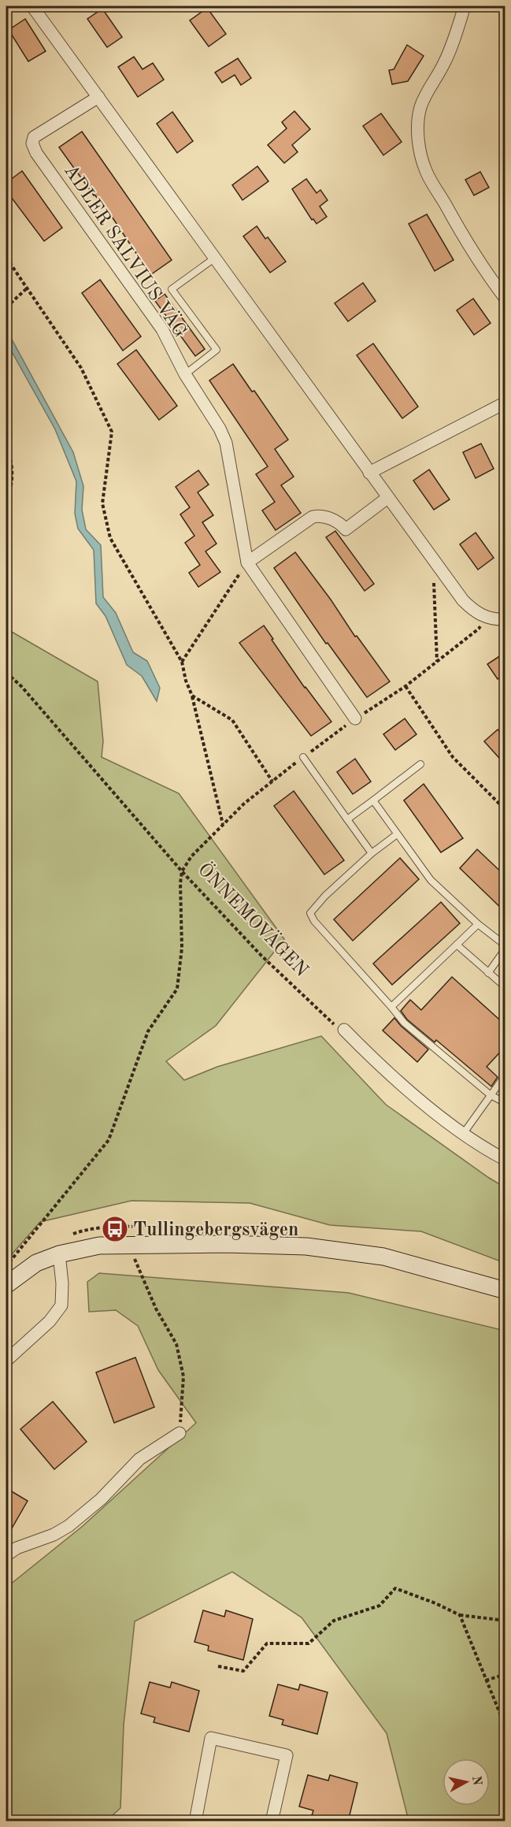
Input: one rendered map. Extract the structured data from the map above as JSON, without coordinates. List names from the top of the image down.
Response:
{
  "streets": {
    "street": ["ADLER SALVIUS VÄG"],
    "path": ["ÖNNEMOVÄGEN"]
  },
  "places": {
    "bus stop": ["Tullingebergsvägen"]
  },
  "north": "right"
}
